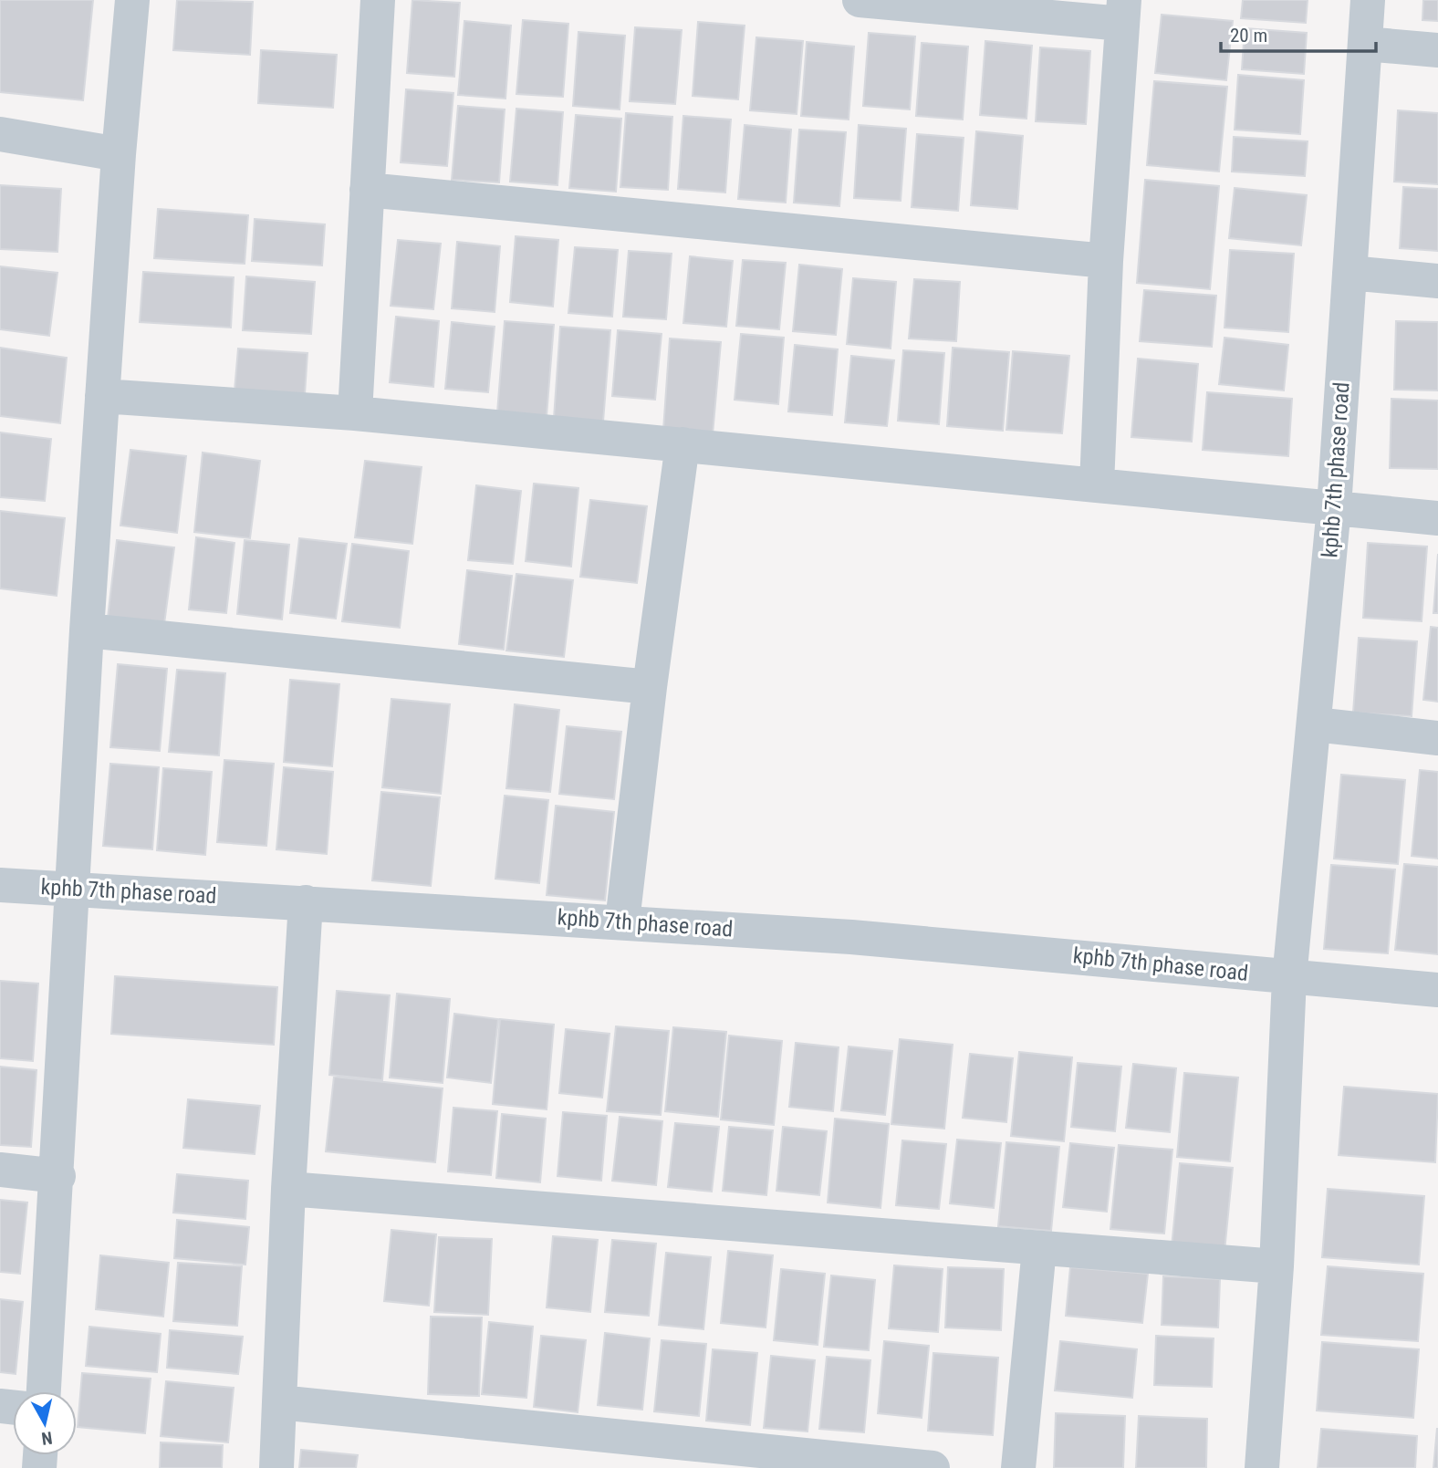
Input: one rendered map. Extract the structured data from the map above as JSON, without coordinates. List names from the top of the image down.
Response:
{
  "streets": {
    "street": ["kphb 7th phase road"]
  },
  "scale_bar": "20 m",
  "north": "bottom"
}
